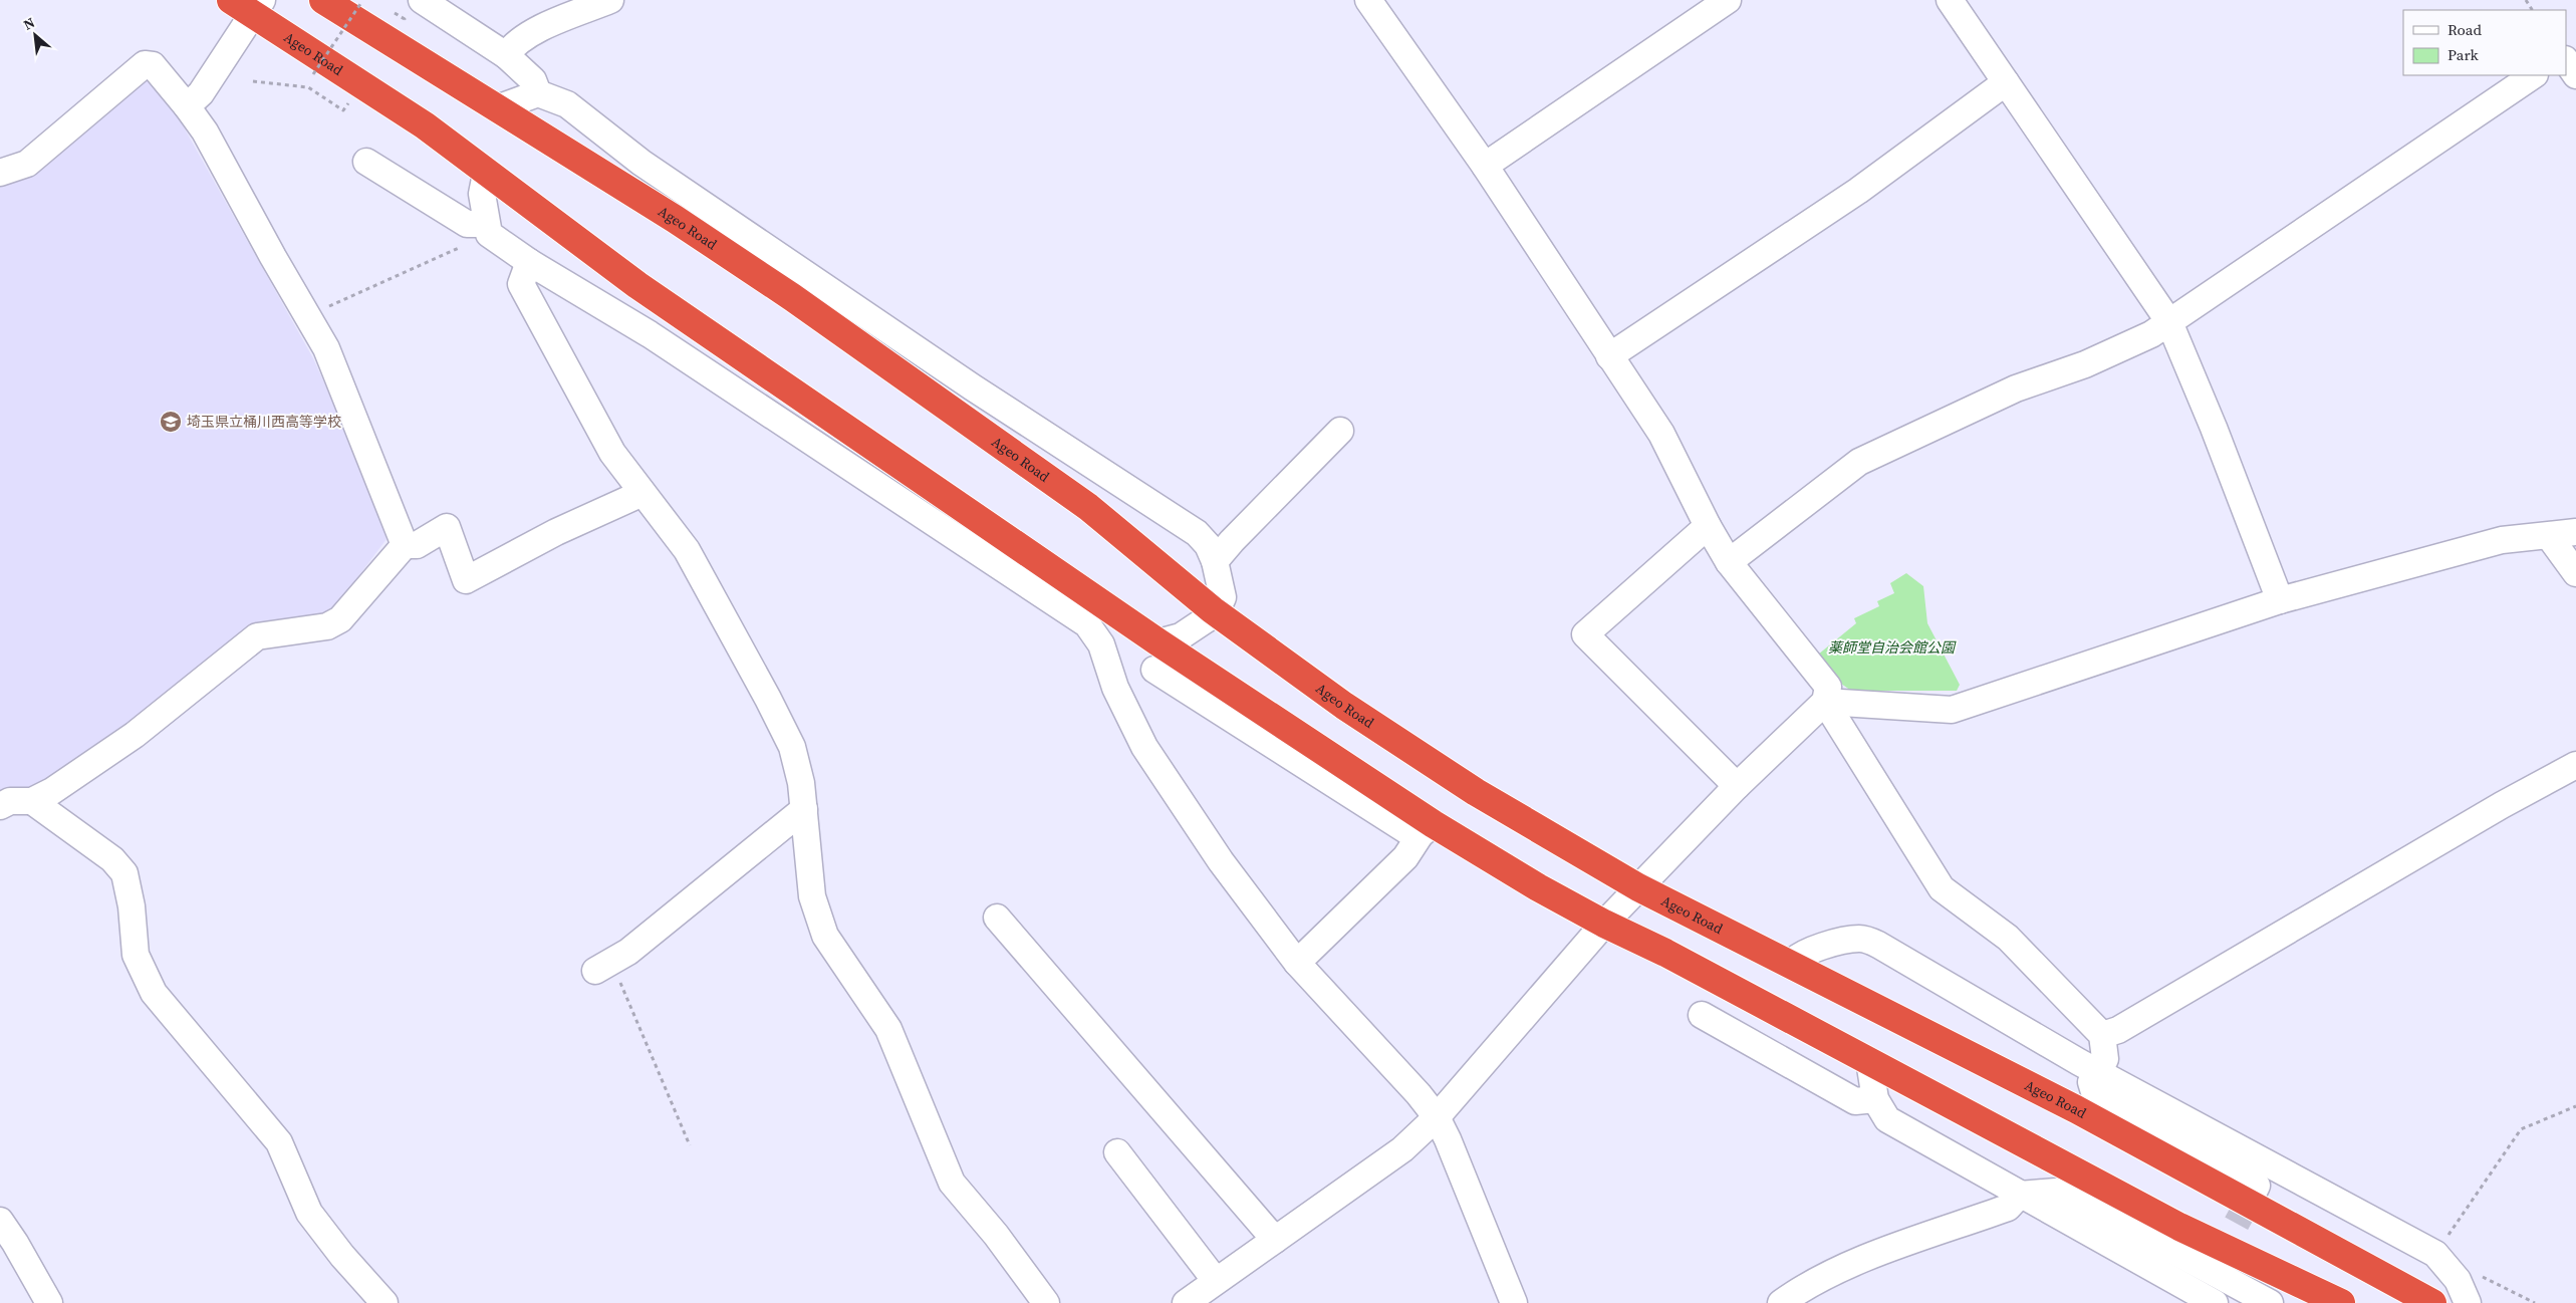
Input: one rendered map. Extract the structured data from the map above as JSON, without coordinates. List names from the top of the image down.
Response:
{
  "streets": {
    "highway": ["Ageo Road"]
  },
  "parks": ["薬師堂自治会館公園"],
  "places": {
    "school or university": ["埼玉県立桶川西高等学校"]
  },
  "legend": ["Road", "Park"],
  "north": "top left"
}
